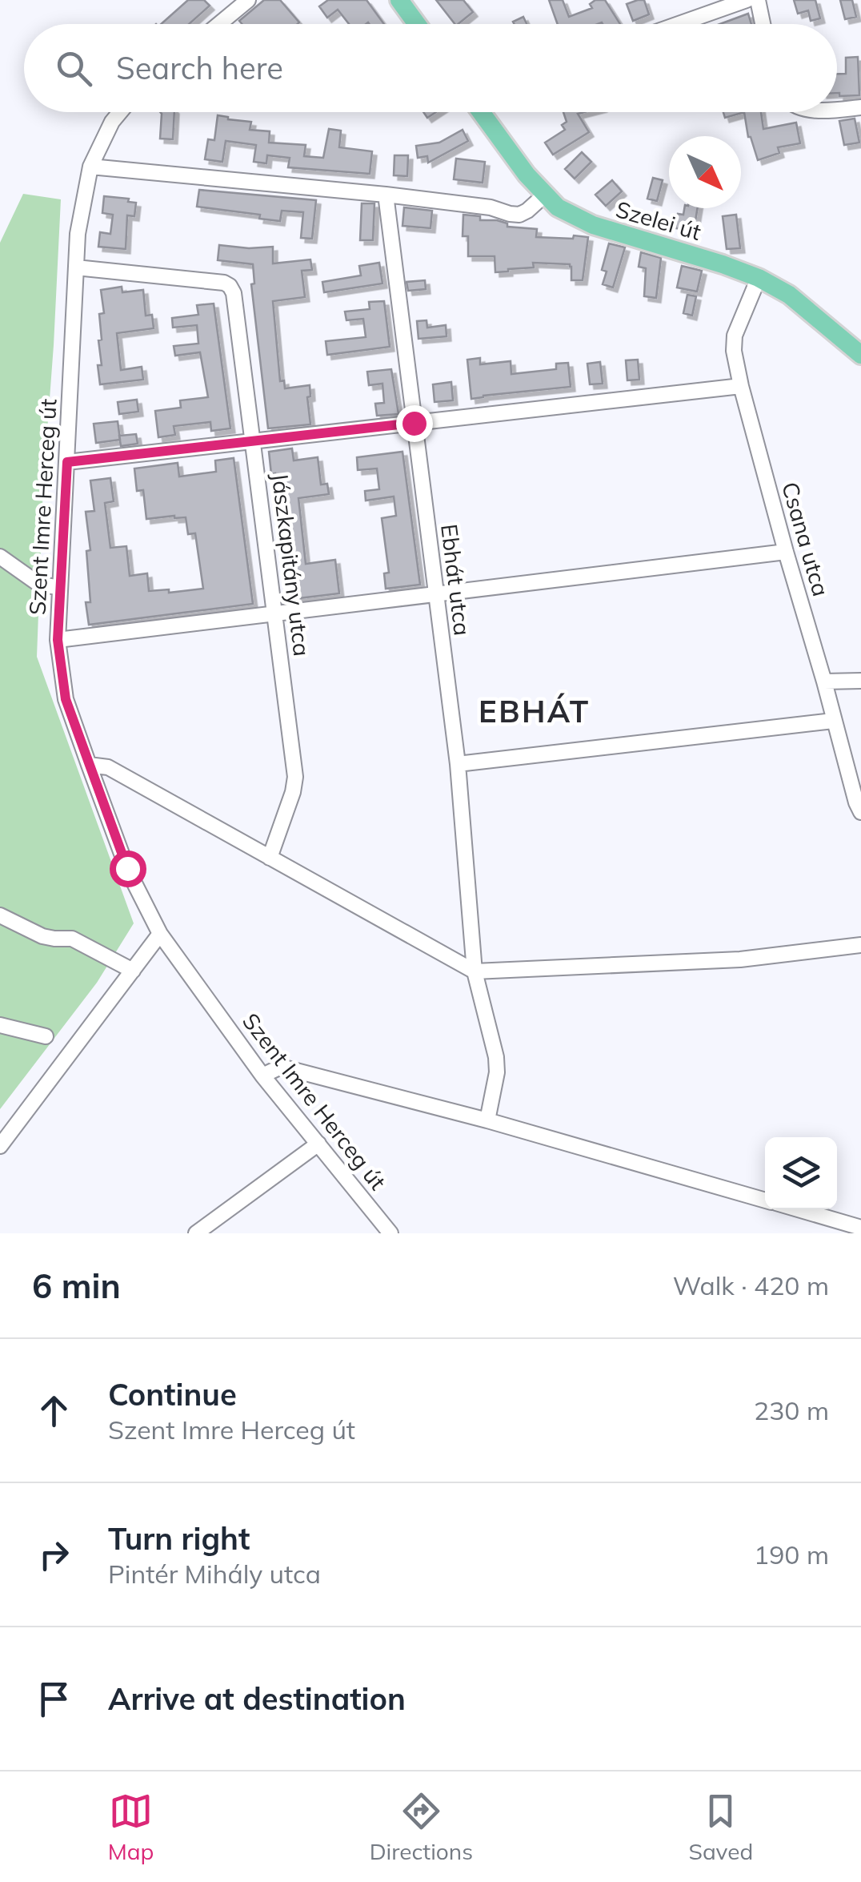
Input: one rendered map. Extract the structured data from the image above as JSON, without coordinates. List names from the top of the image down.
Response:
{
  "streets": {
    "main road": ["Szelei út"],
    "street": [
      "Szent Imre Herceg út",
      "Csana utca",
      "Jászkapitány utca",
      "Ebhát utca"
    ]
  },
  "crossings": [
    ["Szelei út", "Csana utca"],
    ["Szent Imre Herceg út", "Jászkapitány utca"]
  ],
  "districts": ["EBHÁT"],
  "north": "bottom right",
  "page": {
    "search": "Search here",
    "heading": ["6 min", "Walk · 420 m"],
    "list": [
      ["Continue", "Szent Imre Herceg út", "230 m"],
      ["Turn right", "Pintér Mihály utca", "190 m"],
      "Arrive at destination"
    ],
    "nav": ["Map", "Directions", "Saved"]
  }
}
